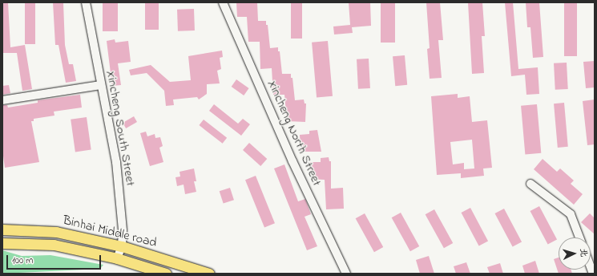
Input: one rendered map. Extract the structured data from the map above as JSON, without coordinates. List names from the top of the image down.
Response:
{
  "streets": {
    "main road": ["Binhai Middle road"],
    "street": ["Xincheng South Street", "Xincheng North Street"]
  },
  "crossings": [
    ["Xincheng South Street", "Binhai Middle road"]
  ],
  "scale_bar": "100 m",
  "north": "right"
}
